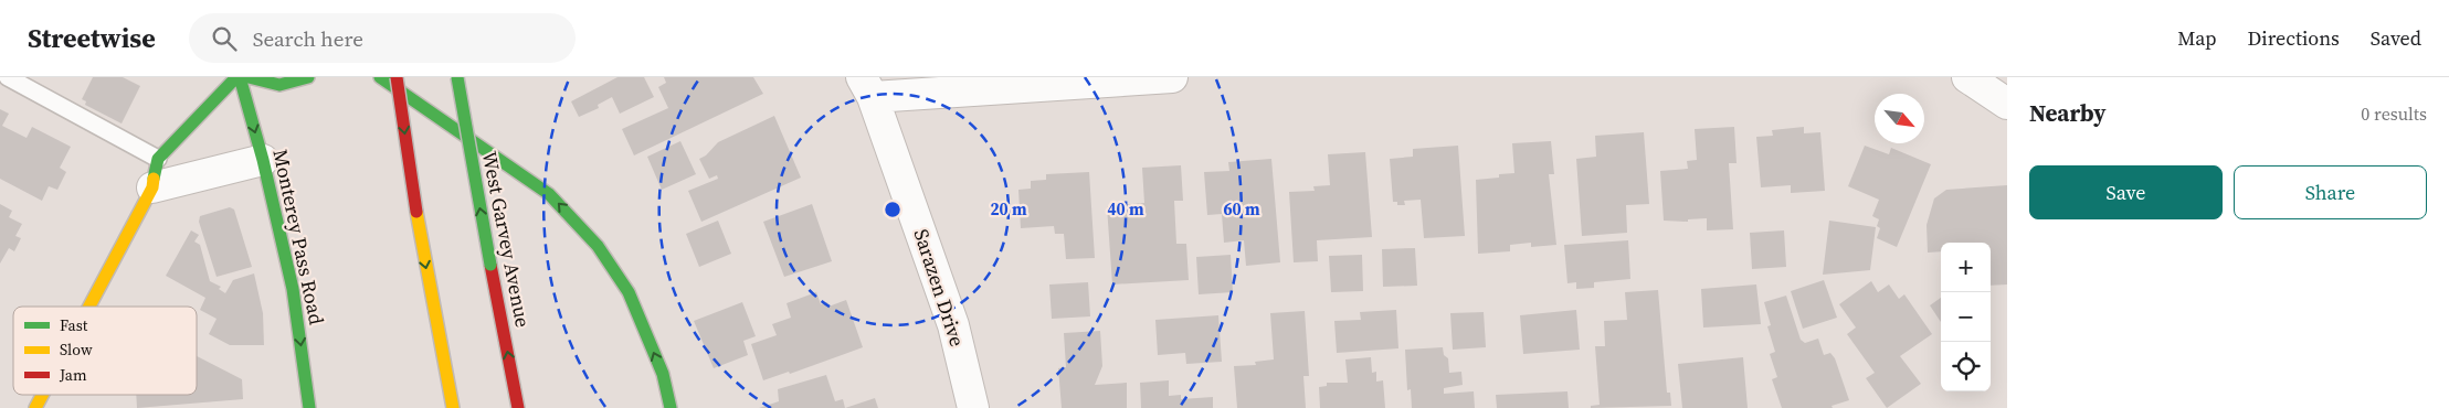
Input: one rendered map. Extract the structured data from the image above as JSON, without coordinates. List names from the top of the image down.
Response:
{
  "streets": {
    "main road": ["Monterey Pass Road", "West Garvey Avenue"],
    "street": ["Sarazen Drive"]
  },
  "one_way": ["Monterey Pass Road"],
  "legend": ["Fast", "Slow", "Jam"],
  "north": "bottom right",
  "page": {
    "header": "Streetwise",
    "search": "Search here",
    "nav": ["Map", "Directions", "Saved"],
    "heading": ["Nearby", "0 results"],
    "buttons": ["Save", "Share"],
    "map_buttons": ["+", "−"]
  },
  "rings": ["20 m", "40 m", "60 m"]
}
